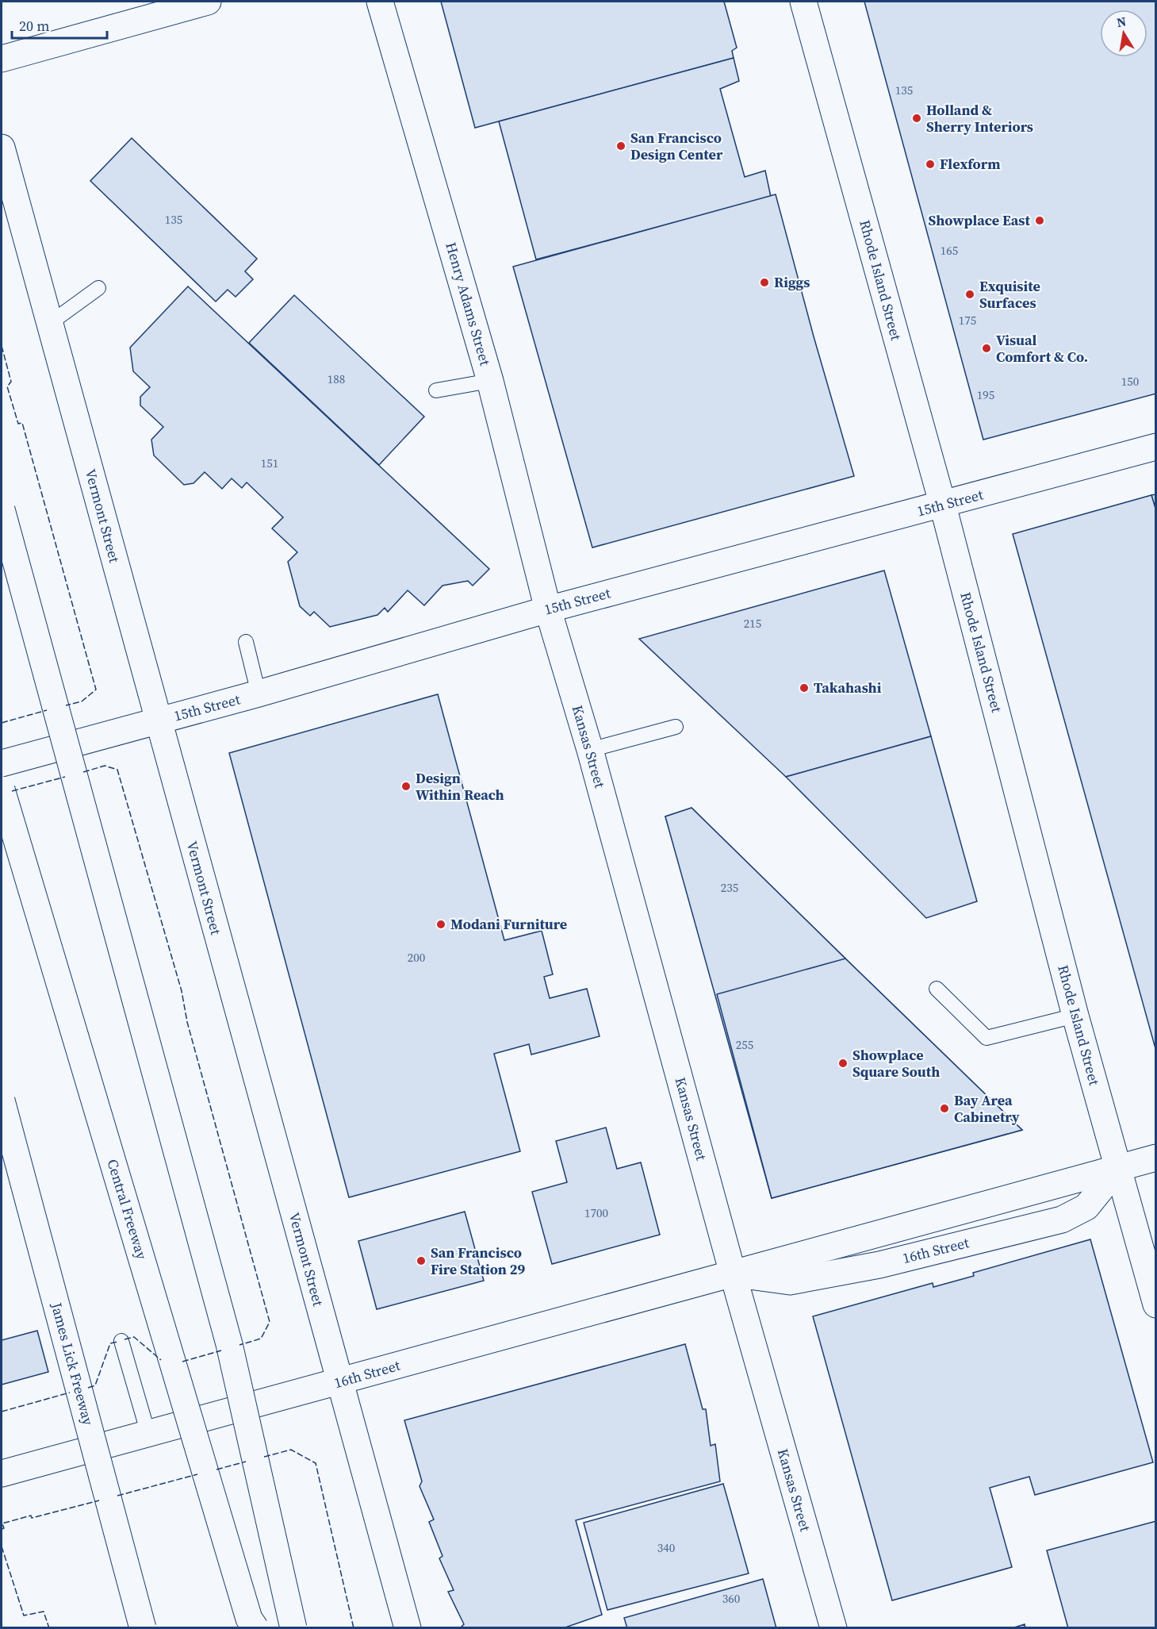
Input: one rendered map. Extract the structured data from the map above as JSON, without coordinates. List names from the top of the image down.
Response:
{
  "streets": {
    "main road": [
      "Rhode Island Street",
      "Henry Adams Street",
      "15th Street",
      "Vermont Street",
      "Kansas Street",
      "Central Freeway",
      "16th Street",
      "James Lick Freeway"
    ]
  },
  "crossings": [
    ["Rhode Island Street", "15th Street"],
    ["Rhode Island Street", "16th Street"],
    ["Henry Adams Street", "15th Street"],
    ["Henry Adams Street", "Kansas Street"],
    ["15th Street", "Vermont Street"],
    ["15th Street", "Kansas Street"],
    ["Vermont Street", "16th Street"],
    ["Kansas Street", "16th Street"]
  ],
  "places": [
    "Holland & Sherry Interiors",
    "San Francisco Design Center",
    "Flexform",
    "Showplace East",
    "Riggs",
    "Exquisite Surfaces",
    "Visual Comfort & Co.",
    "Takahashi",
    "Design Within Reach",
    "Modani Furniture",
    "Showplace Square South",
    "Bay Area Cabinetry",
    "San Francisco Fire Station 29"
  ],
  "house_numbers": [
    "135",
    "135",
    "165",
    "175",
    "188",
    "150",
    "195",
    "151",
    "215",
    "235",
    "200",
    "255",
    "1700",
    "340",
    "360"
  ],
  "scale_bar": "20 m",
  "north": "top"
}
